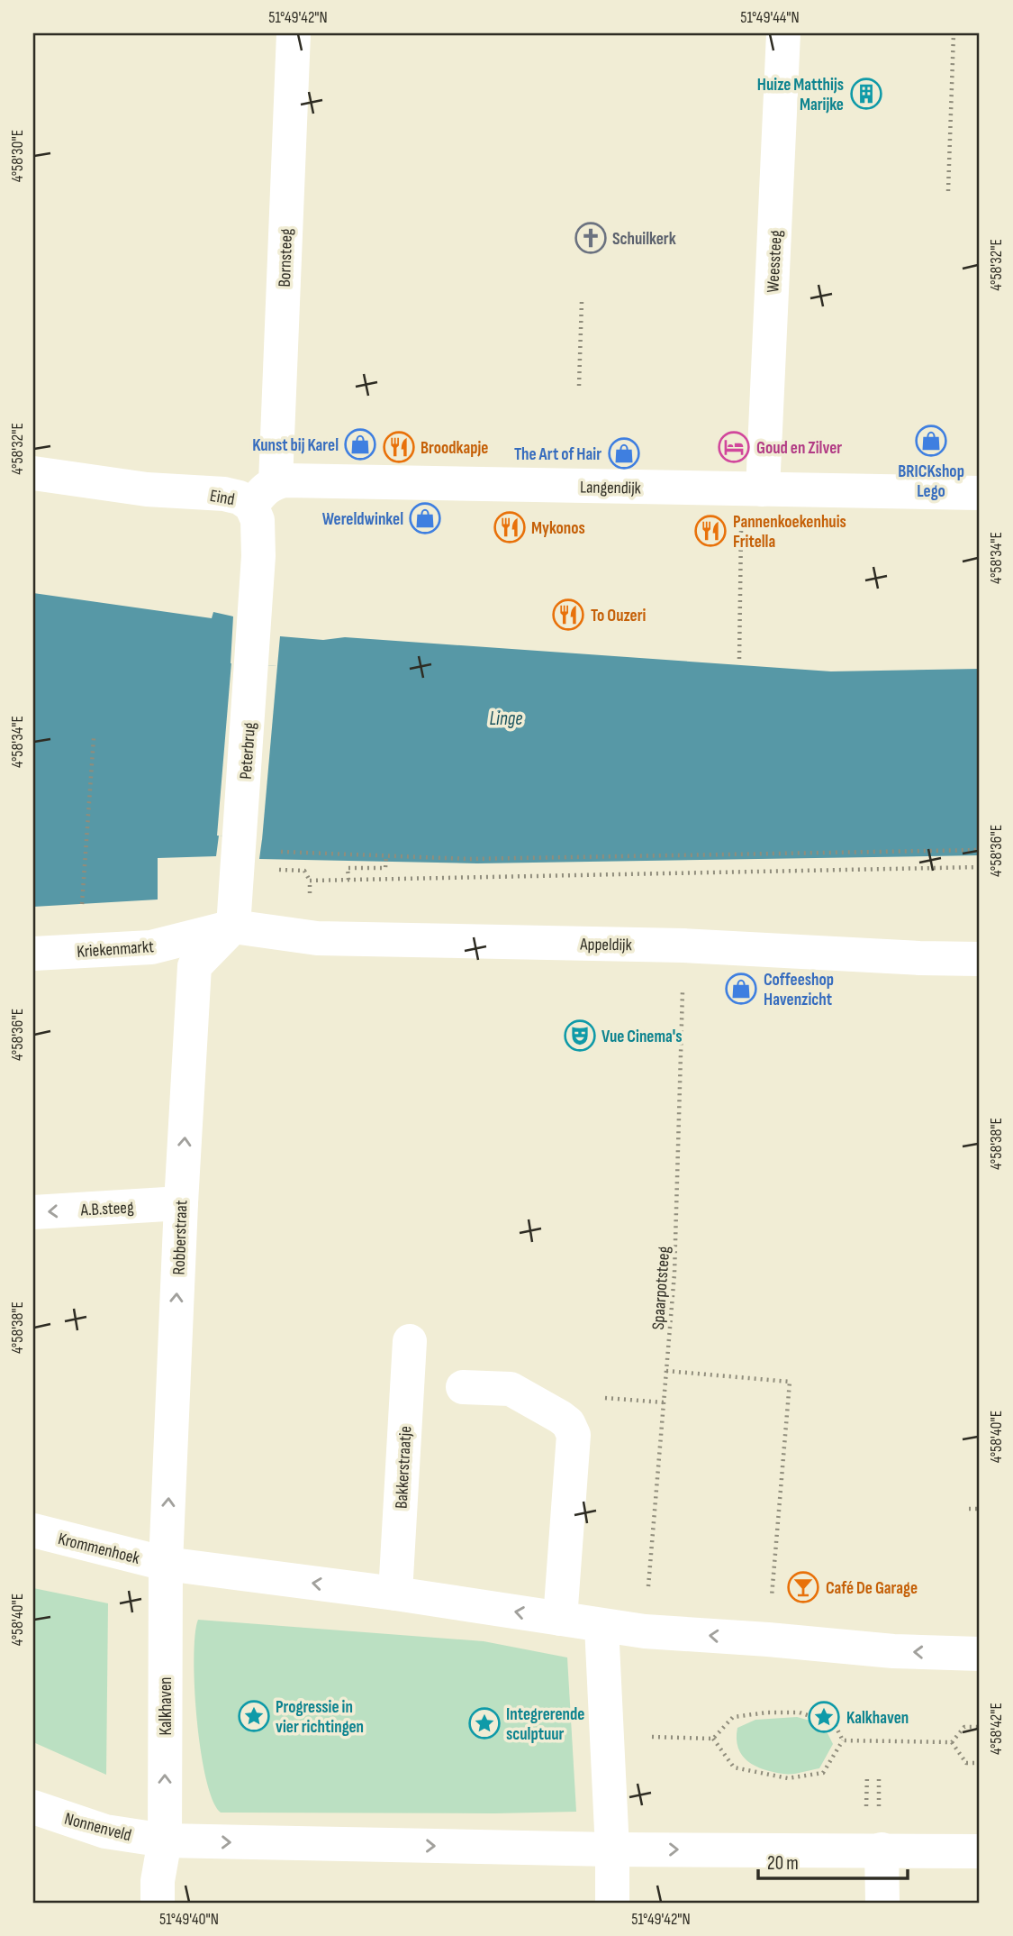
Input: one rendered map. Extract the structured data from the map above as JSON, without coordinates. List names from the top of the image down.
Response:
{
  "streets": {
    "street": [
      "Bornsteeg",
      "Weessteeg",
      "Langendijk",
      "Eind",
      "Peterbrug",
      "Appeldijk",
      "Kriekenmarkt",
      "A.B.steeg",
      "Robberstraat",
      "Bakkerstraatje",
      "Krommenhoek",
      "Kalkhaven",
      "Nonnenveld"
    ],
    "path": ["Spaarpotsteeg"]
  },
  "crossings": [
    ["Bornsteeg", "Langendijk"],
    ["Weessteeg", "Langendijk"],
    ["Eind", "Peterbrug"],
    ["Peterbrug", "Appeldijk"],
    ["Peterbrug", "Kriekenmarkt"],
    ["Peterbrug", "Robberstraat"],
    ["Appeldijk", "Kriekenmarkt"],
    ["Appeldijk", "Robberstraat"],
    ["Appeldijk", "Spaarpotsteeg"],
    ["Kriekenmarkt", "Robberstraat"],
    ["A.B.steeg", "Robberstraat"],
    ["Robberstraat", "Krommenhoek"],
    ["Robberstraat", "Kalkhaven"],
    ["Krommenhoek", "Kalkhaven"],
    ["Kalkhaven", "Nonnenveld"]
  ],
  "one_way": ["A.B.steeg", "Robberstraat", "Kalkhaven"],
  "water": ["Linge"],
  "places": {
    "building": ["Huize Matthijs Marijke"],
    "church": ["Schuilkerk"],
    "shop": [
      "BRICKshop Lego",
      "Kunst bij Karel",
      "The Art of Hair",
      "Wereldwinkel",
      "Coffeeshop Havenzicht"
    ],
    "restaurant": [
      "Broodkapje",
      "Mykonos",
      "Pannenkoekenhuis Fritella",
      "To Ouzeri"
    ],
    "hotel": ["Goud en Zilver"],
    "theatre": ["Vue Cinema's"],
    "bar": ["Café De Garage"],
    "place": ["Progressie in vier richtingen", "Kalkhaven", "Integrerende sculptuur"]
  },
  "scale_bar": "20 m",
  "coordinates": [
    "51°49'42\"N",
    "51°49'44\"N",
    "4°58'30\"E",
    "4°58'32\"E",
    "4°58'34\"E",
    "4°58'36\"E",
    "4°58'38\"E",
    "4°58'40\"E",
    "4°58'42\"E",
    "51°49'40\"N"
  ]
}
